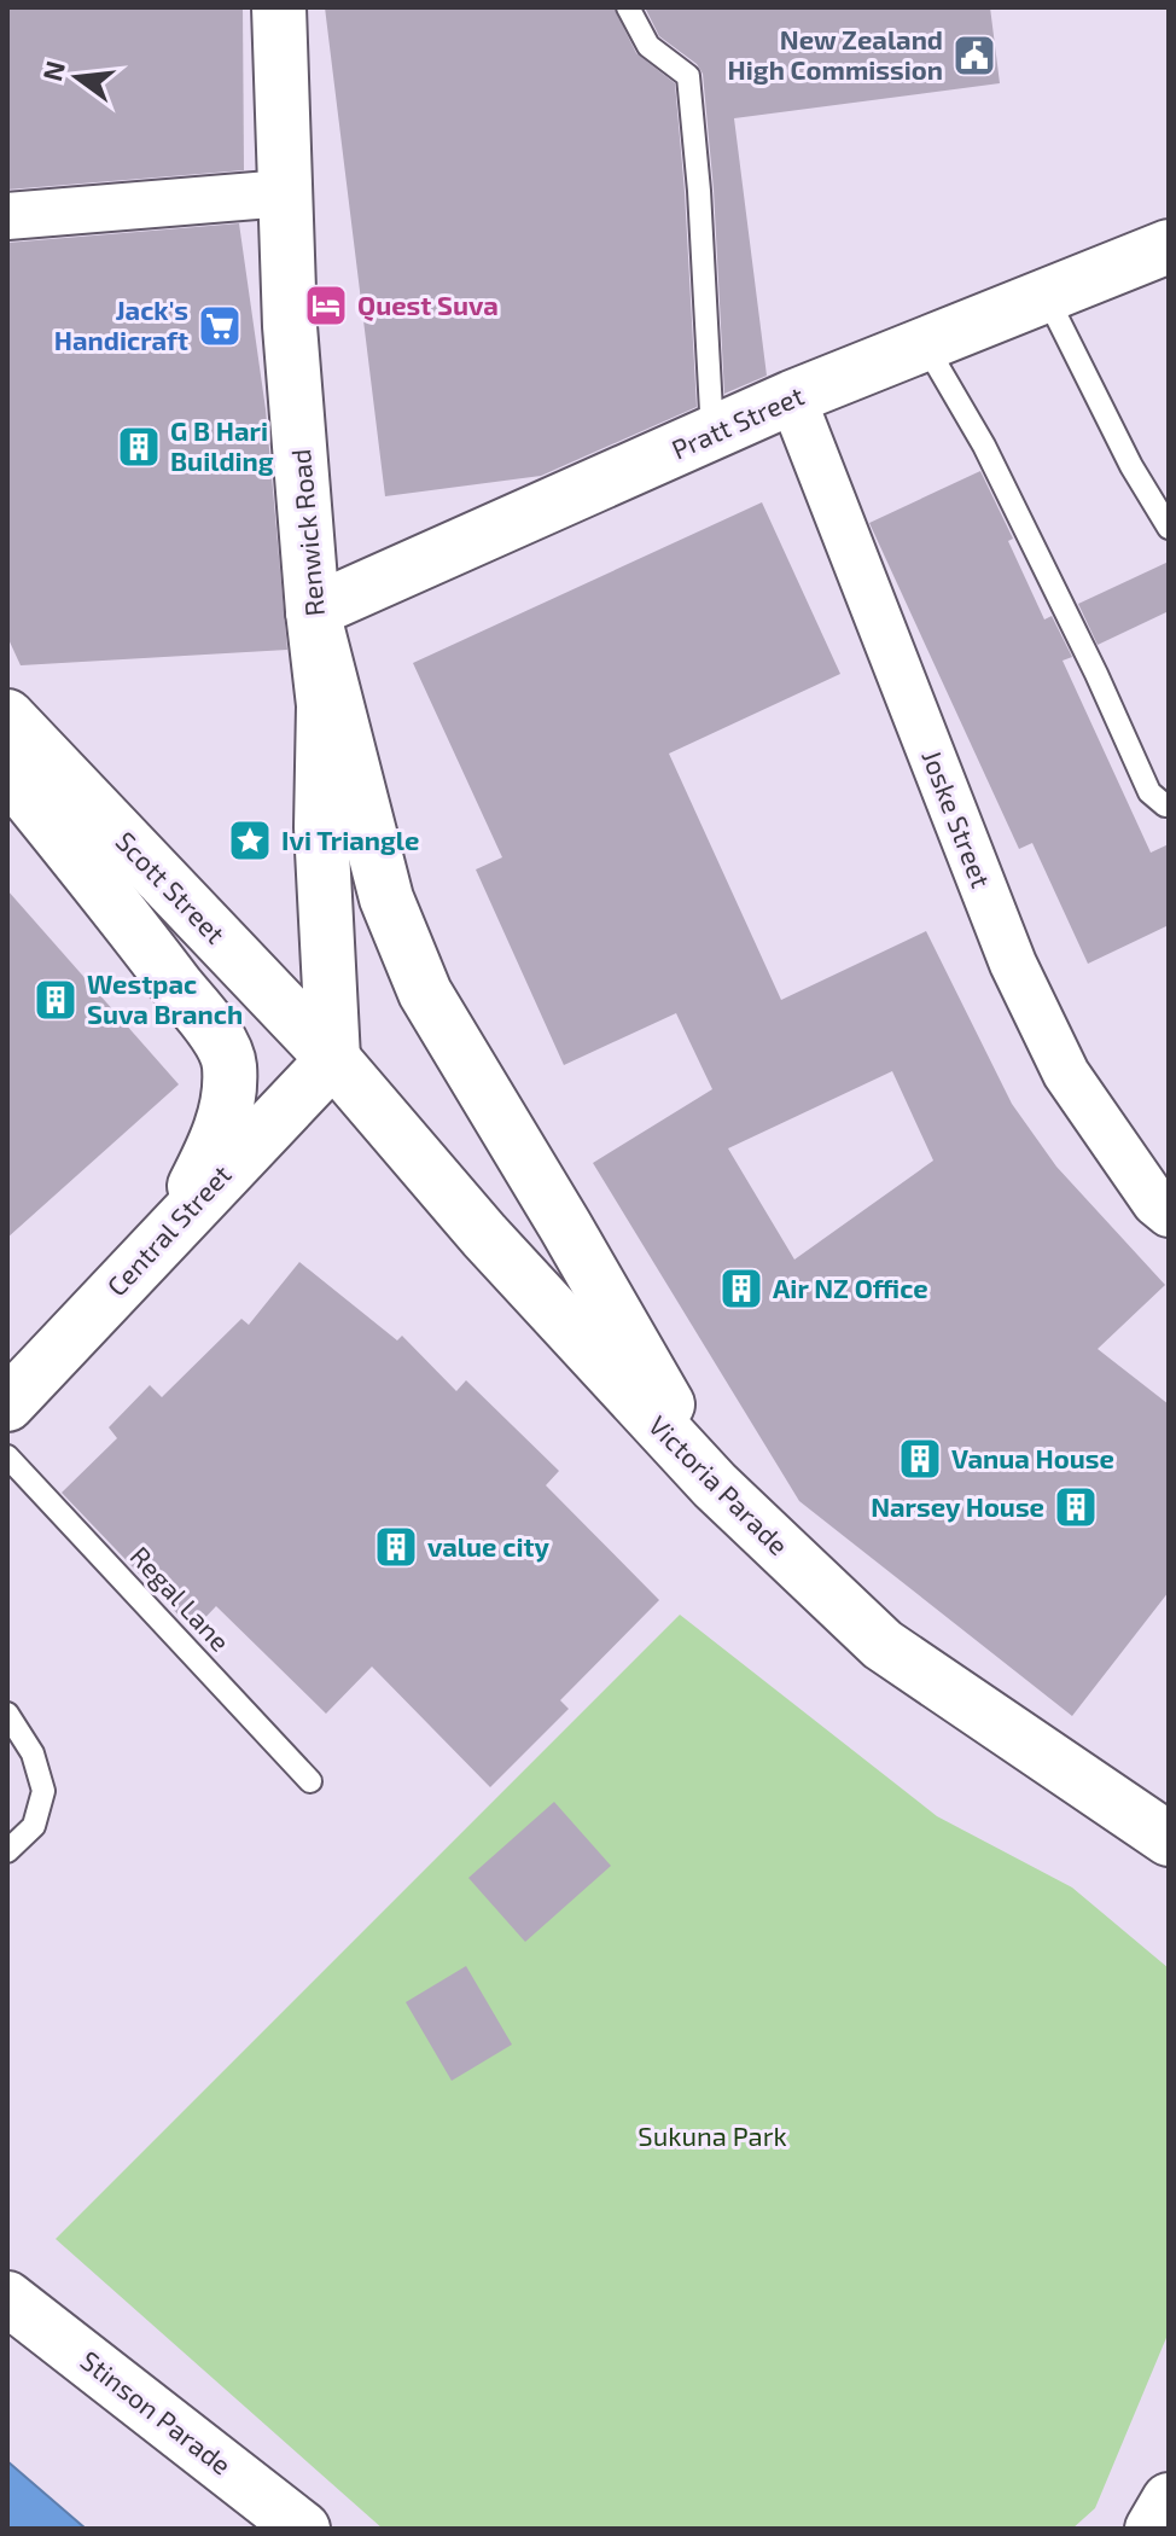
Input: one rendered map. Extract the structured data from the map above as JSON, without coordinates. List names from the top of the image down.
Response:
{
  "streets": {
    "main road": [
      "Pratt Street",
      "Renwick Road",
      "Scott Street",
      "Central Street",
      "Victoria Parade",
      "Stinson Parade"
    ],
    "street": ["Joske Street"],
    "lane": ["Regal Lane"]
  },
  "crossings": [
    ["Pratt Street", "Renwick Road"],
    ["Pratt Street", "Joske Street"],
    ["Renwick Road", "Scott Street"],
    ["Renwick Road", "Central Street"],
    ["Renwick Road", "Victoria Parade"],
    ["Scott Street", "Central Street"],
    ["Scott Street", "Victoria Parade"],
    ["Central Street", "Victoria Parade"]
  ],
  "parks": ["Sukuna Park"],
  "places": {
    "public building": ["New Zealand High Commission"],
    "hotel": ["Quest Suva"],
    "supermarket": ["Jack's Handicraft"],
    "building": [
      "G B Hari Building",
      "Westpac Suva Branch",
      "Air NZ Office",
      "Vanua House",
      "Narsey House",
      "value city"
    ],
    "place": ["Ivi Triangle"]
  },
  "north": "left"
}
